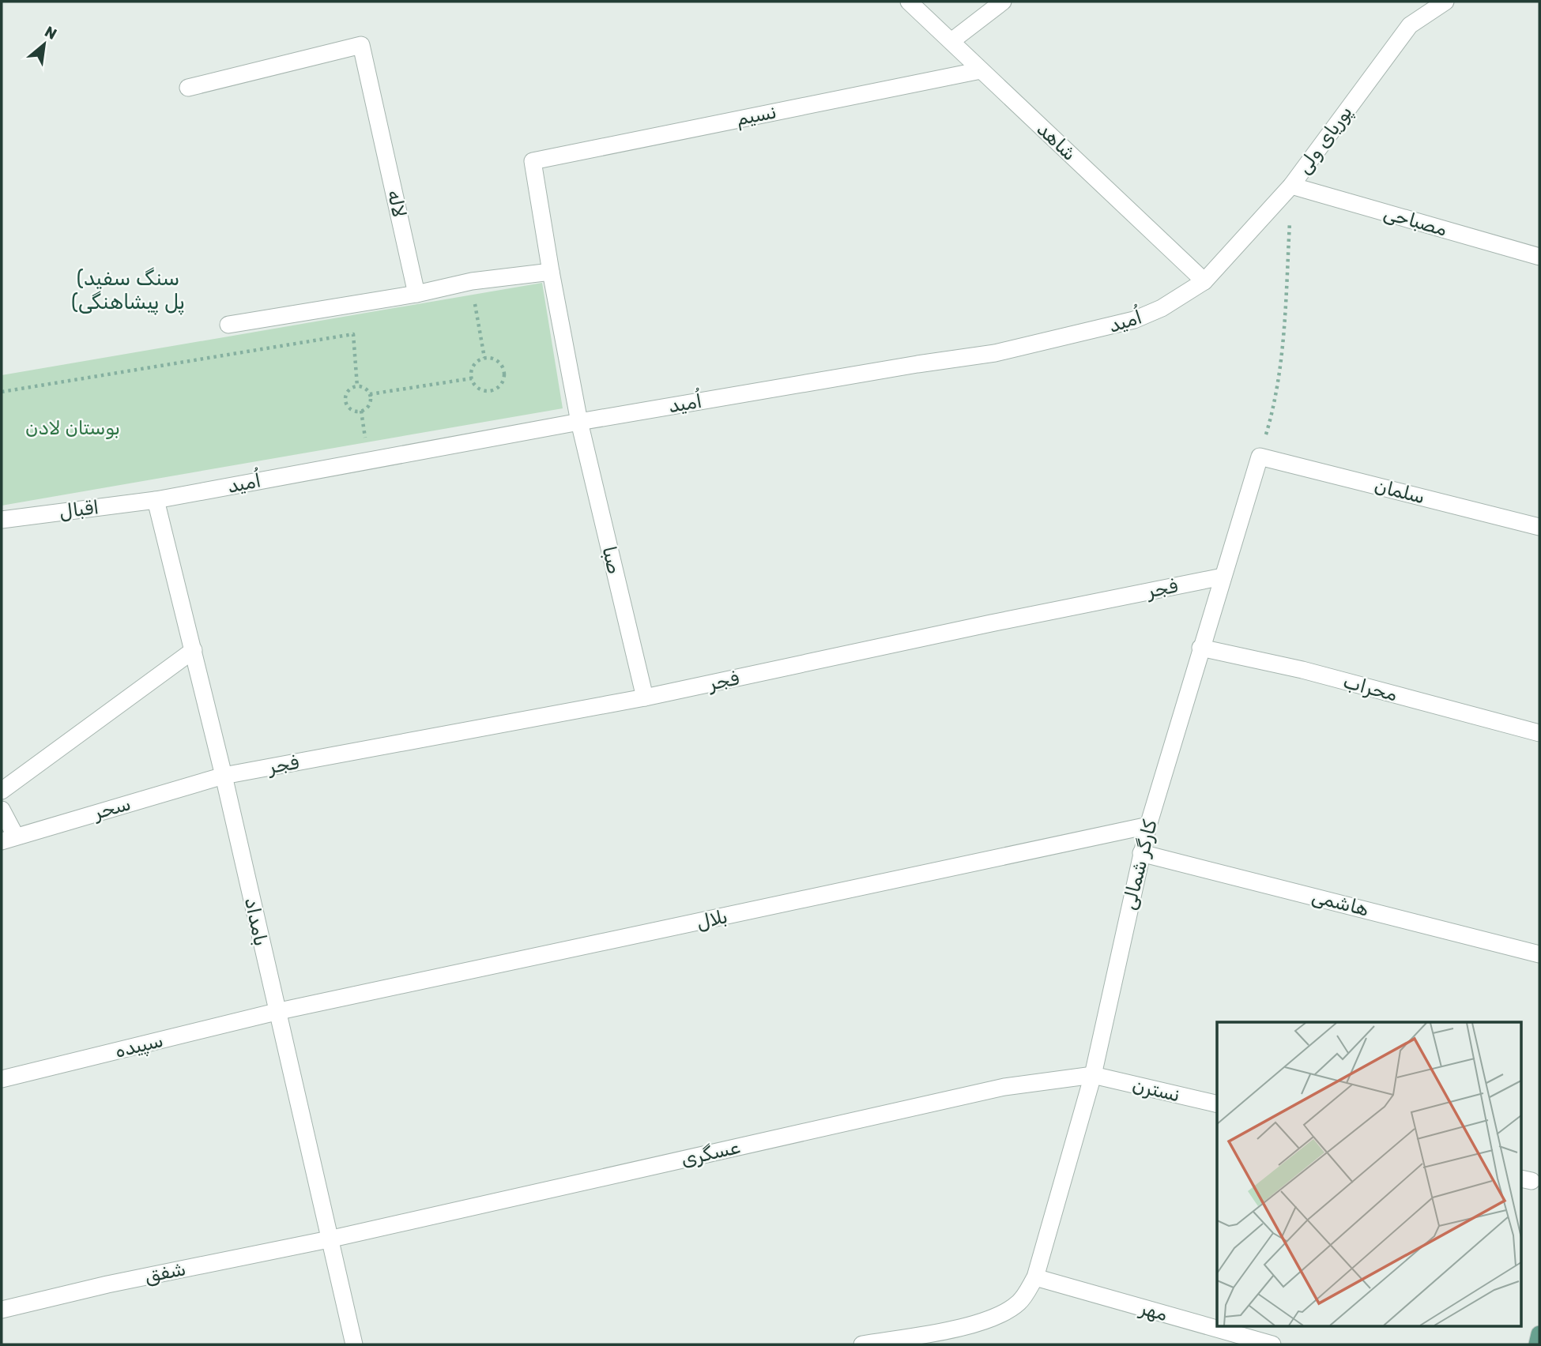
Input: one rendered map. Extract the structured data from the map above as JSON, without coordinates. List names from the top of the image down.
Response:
{
  "streets": {
    "street": [
      "نسیم",
      "پوریای ولی",
      "شاهد",
      "لاله",
      "مصباحی",
      "اُمید",
      "سلمان",
      "اقبال",
      "صبا",
      "فجر",
      "محراب",
      "سحر",
      "کارگر شمالی",
      "هاشمی",
      "بلال",
      "بامداد",
      "سپیده",
      "نسترن",
      "عسگری",
      "شفق",
      "مهر"
    ]
  },
  "crossings": [
    ["نسیم", "شاهد"],
    ["نسیم", "صبا"],
    ["پوریای ولی", "شاهد"],
    ["پوریای ولی", "مصباحی"],
    ["پوریای ولی", "اُمید"],
    ["شاهد", "اُمید"],
    ["اُمید", "اقبال"],
    ["اُمید", "صبا"],
    ["اُمید", "بامداد"],
    ["سلمان", "کارگر شمالی"],
    ["اقبال", "بامداد"],
    ["صبا", "فجر"],
    ["فجر", "سحر"],
    ["فجر", "کارگر شمالی"],
    ["فجر", "بامداد"],
    ["محراب", "کارگر شمالی"],
    ["سحر", "بامداد"],
    ["کارگر شمالی", "هاشمی"],
    ["کارگر شمالی", "بلال"],
    ["کارگر شمالی", "نسترن"],
    ["کارگر شمالی", "عسگری"],
    ["کارگر شمالی", "مهر"],
    ["بلال", "بامداد"],
    ["بلال", "سپیده"],
    ["بامداد", "سپیده"],
    ["بامداد", "عسگری"],
    ["بامداد", "شفق"],
    ["نسترن", "عسگری"],
    ["عسگری", "شفق"]
  ],
  "districts": ["(سنگ سفید (پل پیشاهنگی"],
  "parks": ["بوستان لادن"],
  "north": "top right"
}
